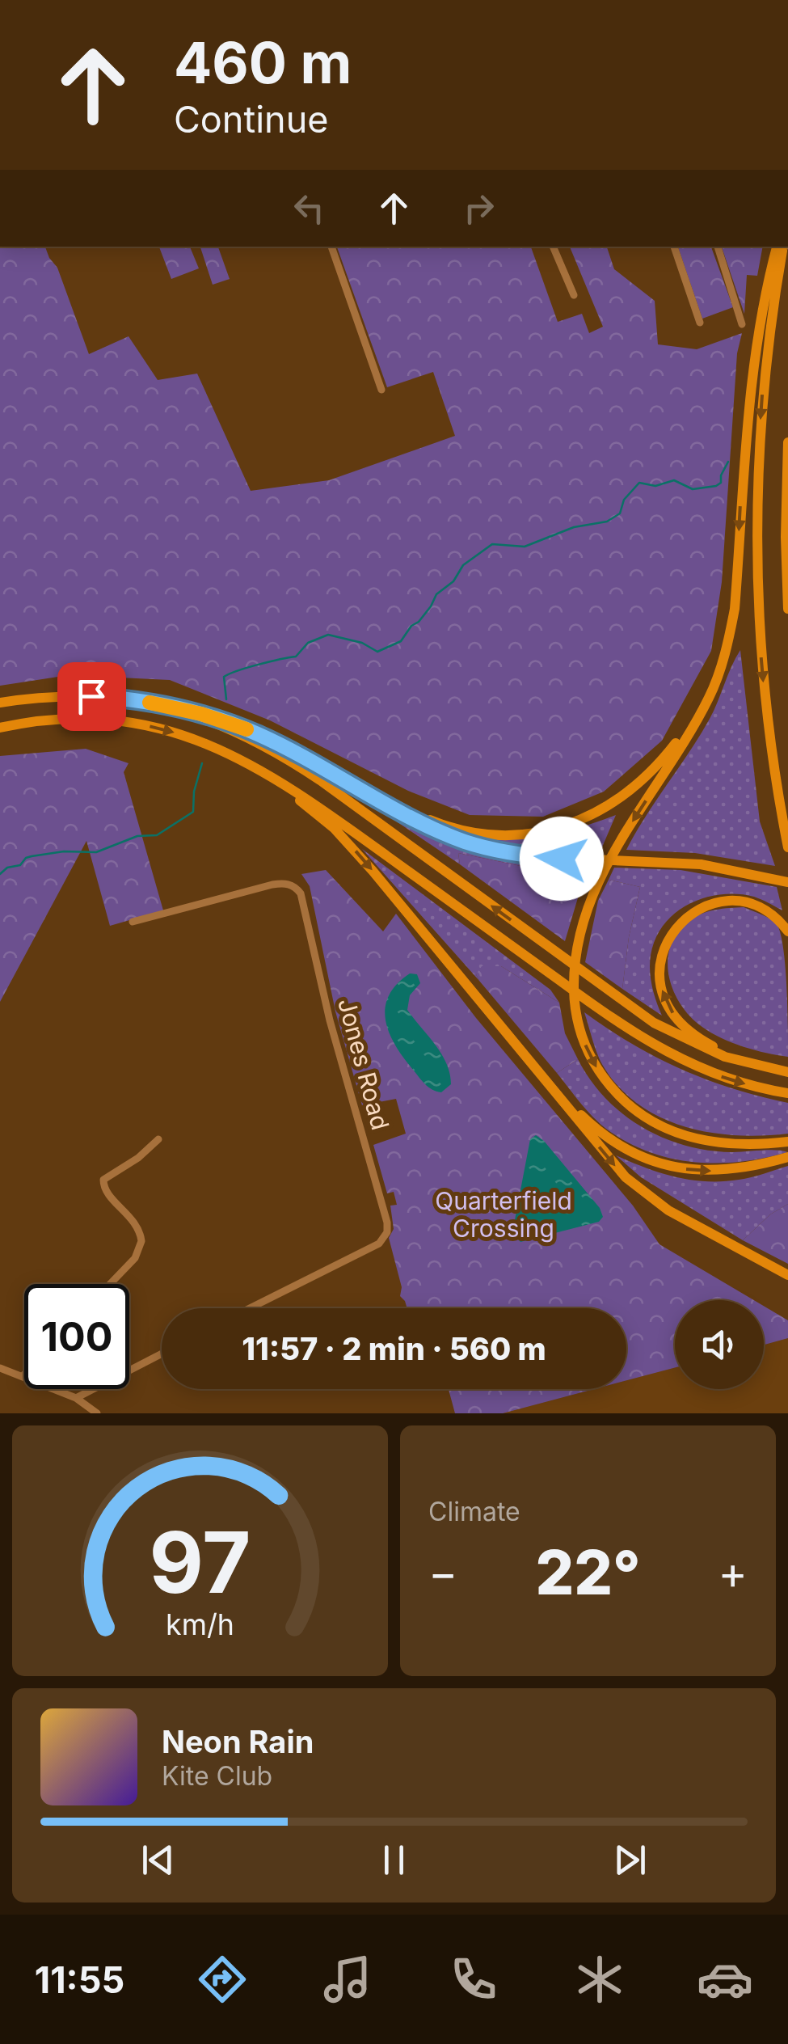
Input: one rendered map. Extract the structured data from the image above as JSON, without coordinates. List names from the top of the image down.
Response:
{
  "streets": {
    "street": ["Jones Road"]
  },
  "parks": ["Quarterfield Crossing"],
  "page": {
    "turn": ["460 m", "Continue"],
    "limit": "100",
    "trip": "11:57 · 2 min · 560 m",
    "tile": "Climate",
    "heat": ["−", "22°", "+"],
    "song": ["Neon Rain", "Kite Club"],
    "tabs": "11:55",
    "gauge": ["97", "km/h"]
  }
}
